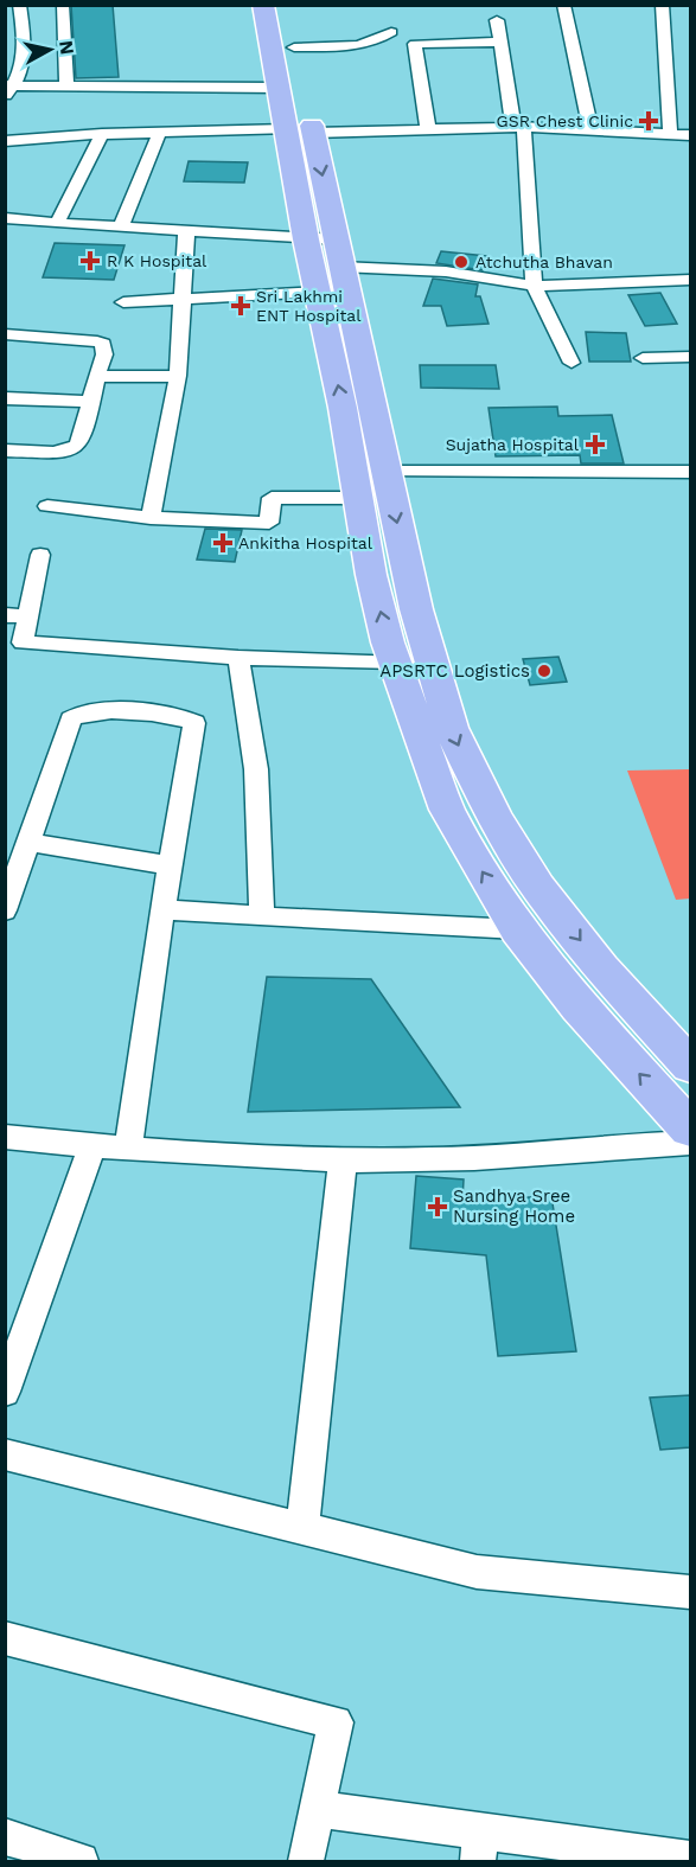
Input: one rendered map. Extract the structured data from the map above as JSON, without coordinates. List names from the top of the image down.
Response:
{
  "places": {
    "health": [
      "GSR Chest Clinic",
      "R K Hospital",
      "Sri Lakhmi ENT Hospital",
      "Sujatha Hospital",
      "Ankitha Hospital",
      "Sandhya Sree Nursing Home"
    ],
    "other": ["Atchutha Bhavan", "APSRTC Logistics"]
  },
  "north": "right"
}
